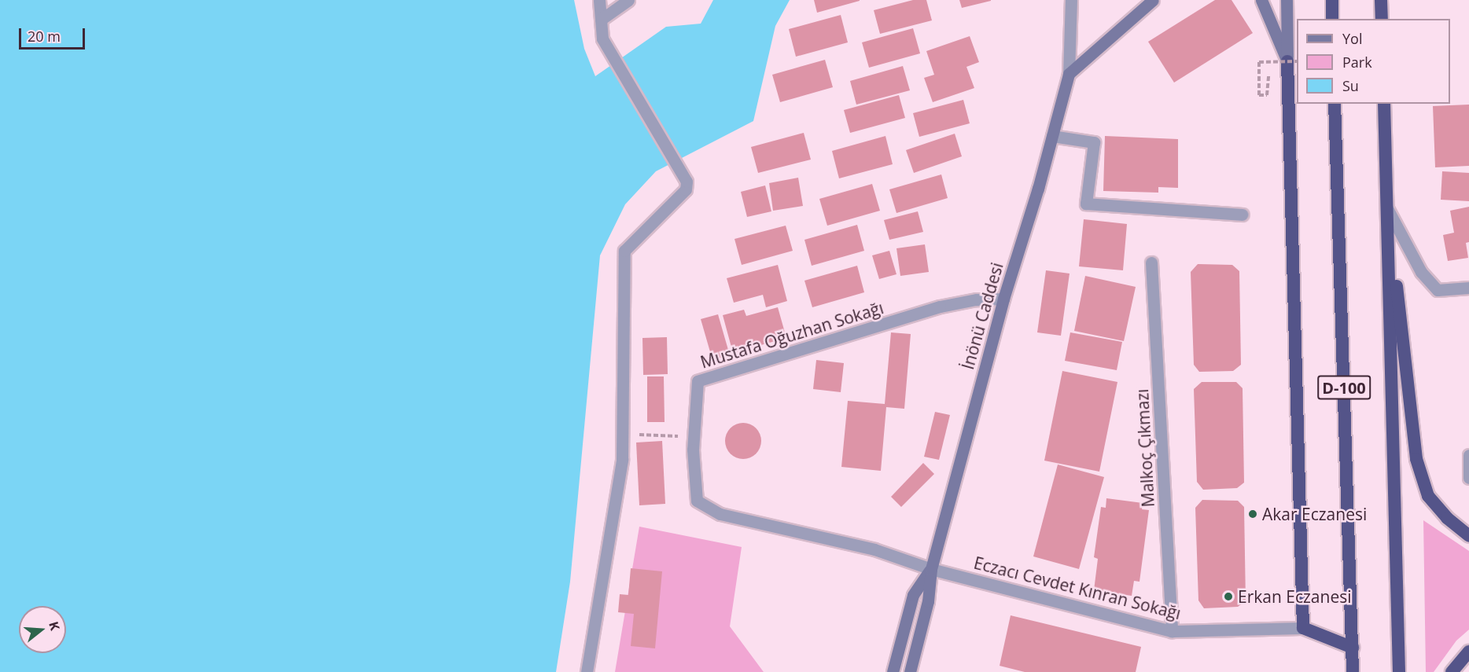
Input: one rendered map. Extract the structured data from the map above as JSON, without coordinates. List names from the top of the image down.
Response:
{
  "streets": {
    "highway": ["D-100"],
    "main road": ["İnönü Caddesi"],
    "street": ["Mustafa Oğuzhan Sokağı", "Malkoç Çıkmazı", "Eczacı Cevdet Kınran Sokağı"]
  },
  "crossings": [
    ["İnönü Caddesi", "Mustafa Oğuzhan Sokağı"],
    ["İnönü Caddesi", "Eczacı Cevdet Kınran Sokağı"],
    ["Mustafa Oğuzhan Sokağı", "Eczacı Cevdet Kınran Sokağı"],
    ["Malkoç Çıkmazı", "Eczacı Cevdet Kınran Sokağı"]
  ],
  "places": ["Akar Eczanesi", "Erkan Eczanesi"],
  "legend": ["Yol", "Park", "Su"],
  "scale_bar": "20 m",
  "north": "right"
}
